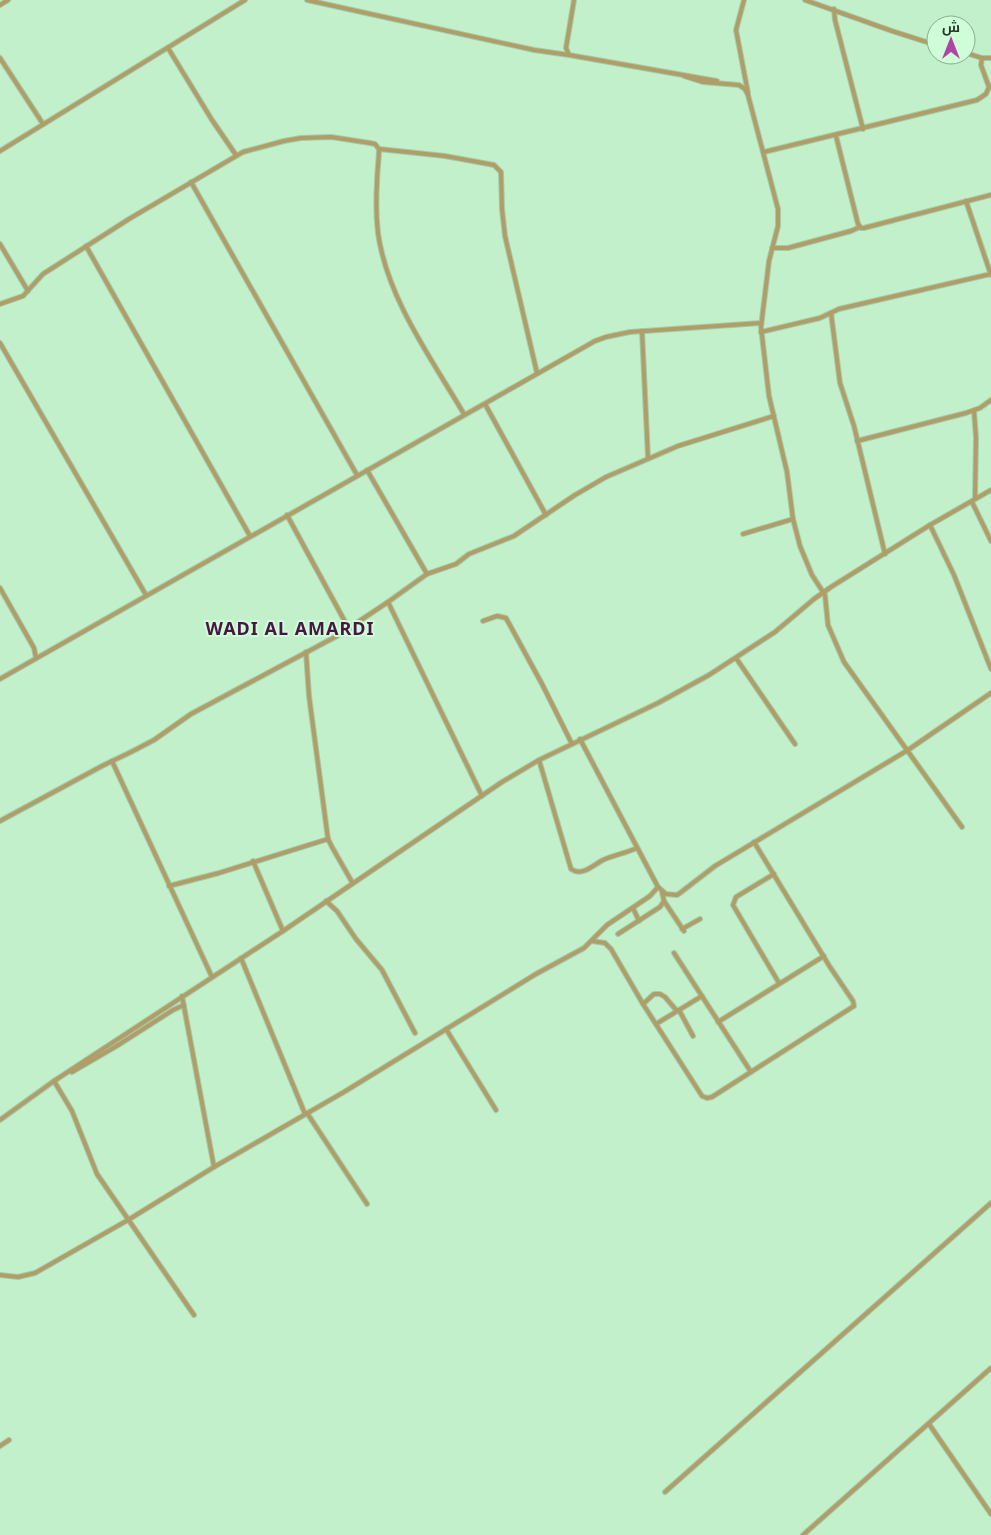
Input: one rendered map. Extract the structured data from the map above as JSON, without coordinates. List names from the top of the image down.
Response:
{
  "districts": ["WADI AL AMARDI"],
  "north": "top"
}
